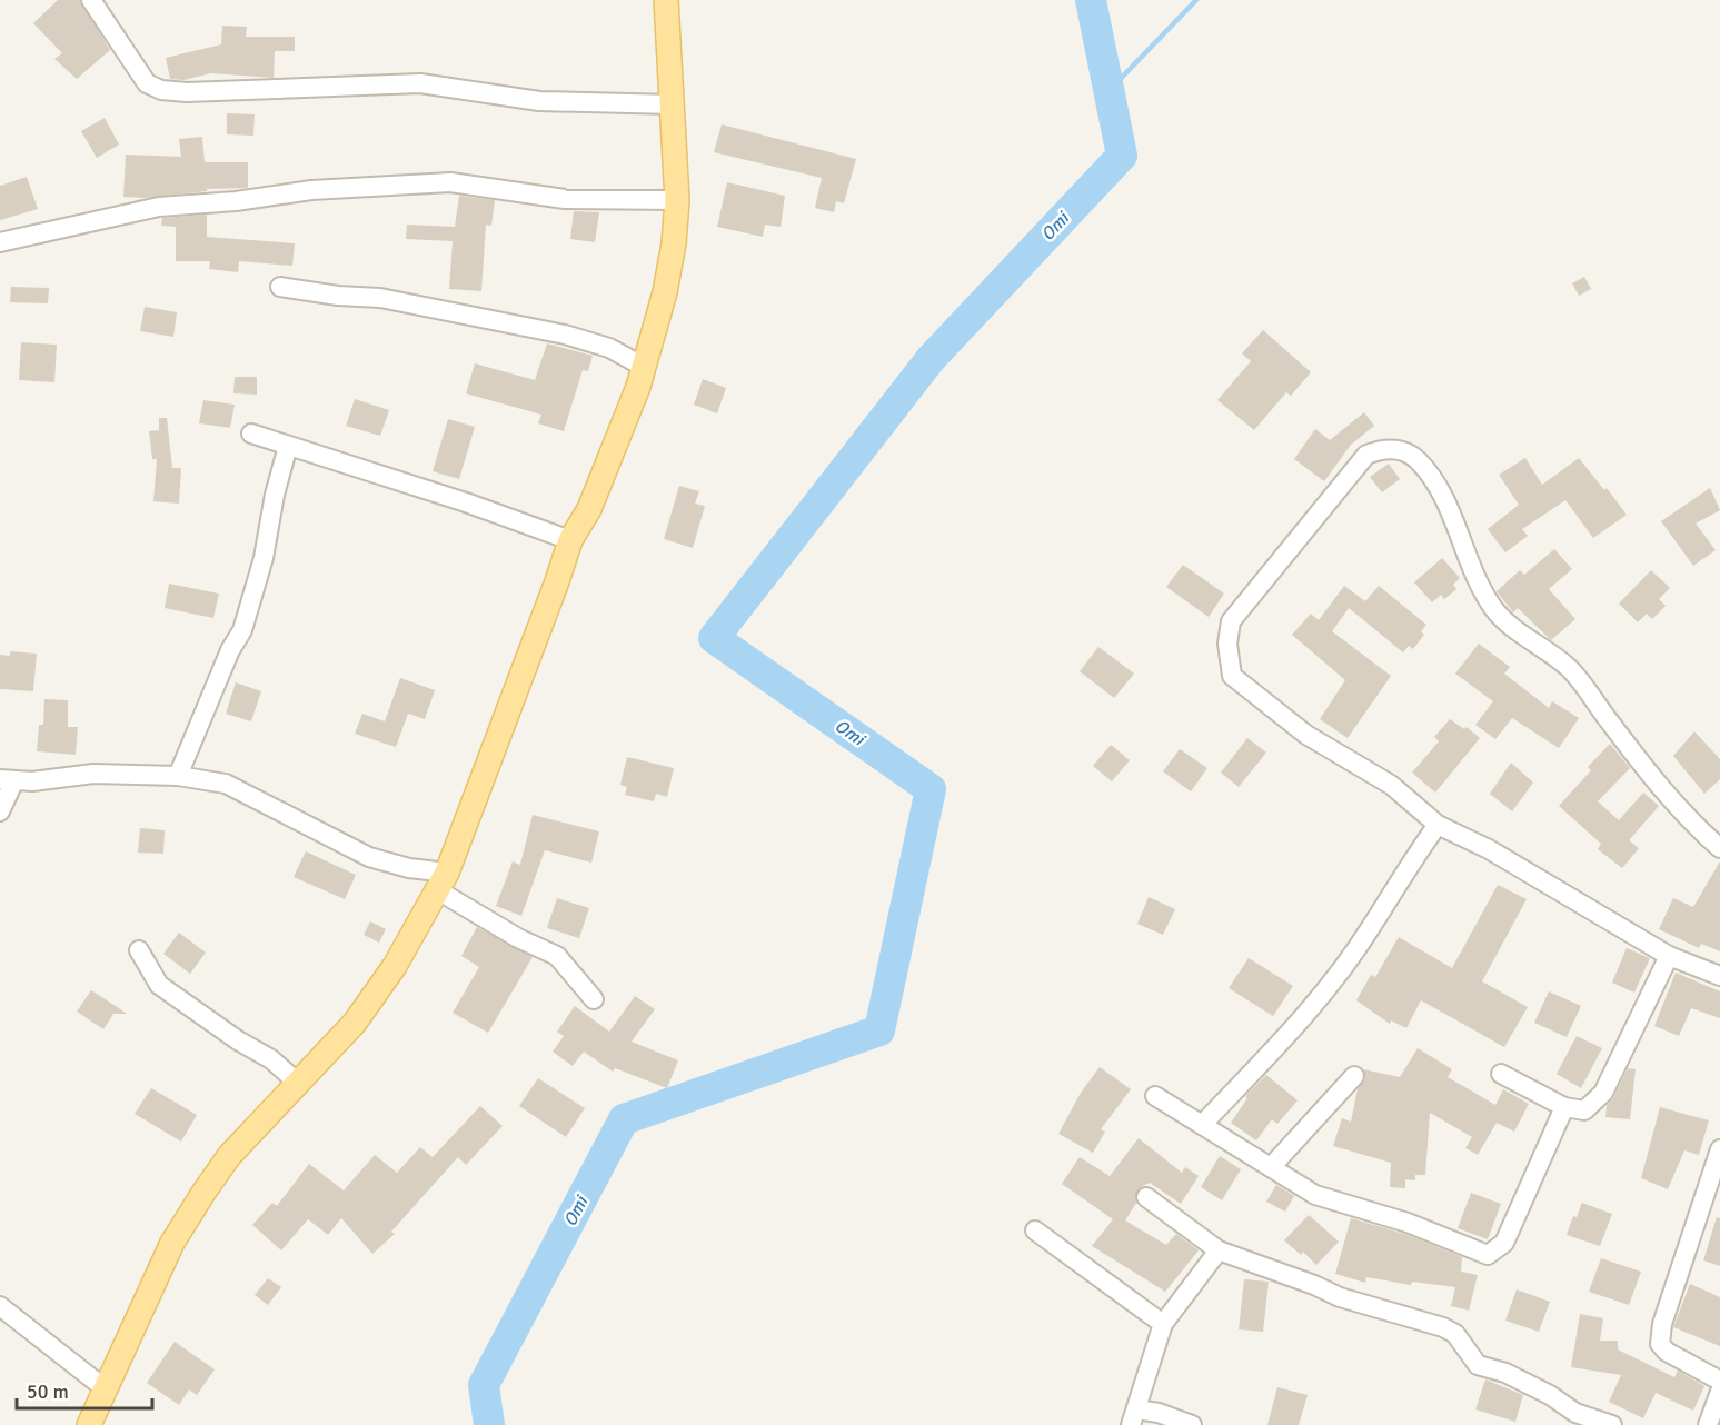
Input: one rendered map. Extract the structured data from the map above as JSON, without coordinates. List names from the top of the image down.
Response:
{
  "water": ["Omi"],
  "scale_bar": "50 m"
}
